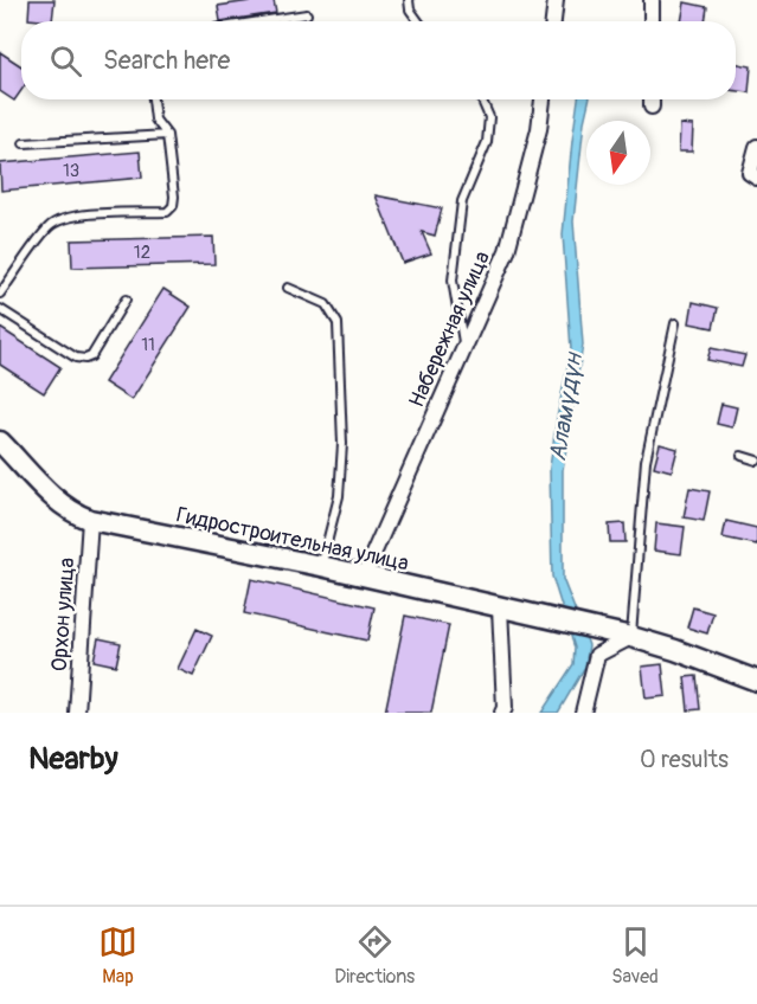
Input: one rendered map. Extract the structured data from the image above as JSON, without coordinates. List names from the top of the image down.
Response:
{
  "streets": {
    "street": ["Набережная улица", "Гидростроительная улица", "Орхон улица"]
  },
  "crossings": [
    ["Набережная улица", "Гидростроительная улица"],
    ["Гидростроительная улица", "Орхон улица"]
  ],
  "water": ["Аламүдүн"],
  "house_numbers": ["13", "12", "11"],
  "north": "bottom",
  "page": {
    "search": "Search here",
    "heading": ["Nearby", "0 results"],
    "nav": ["Map", "Directions", "Saved"]
  }
}
